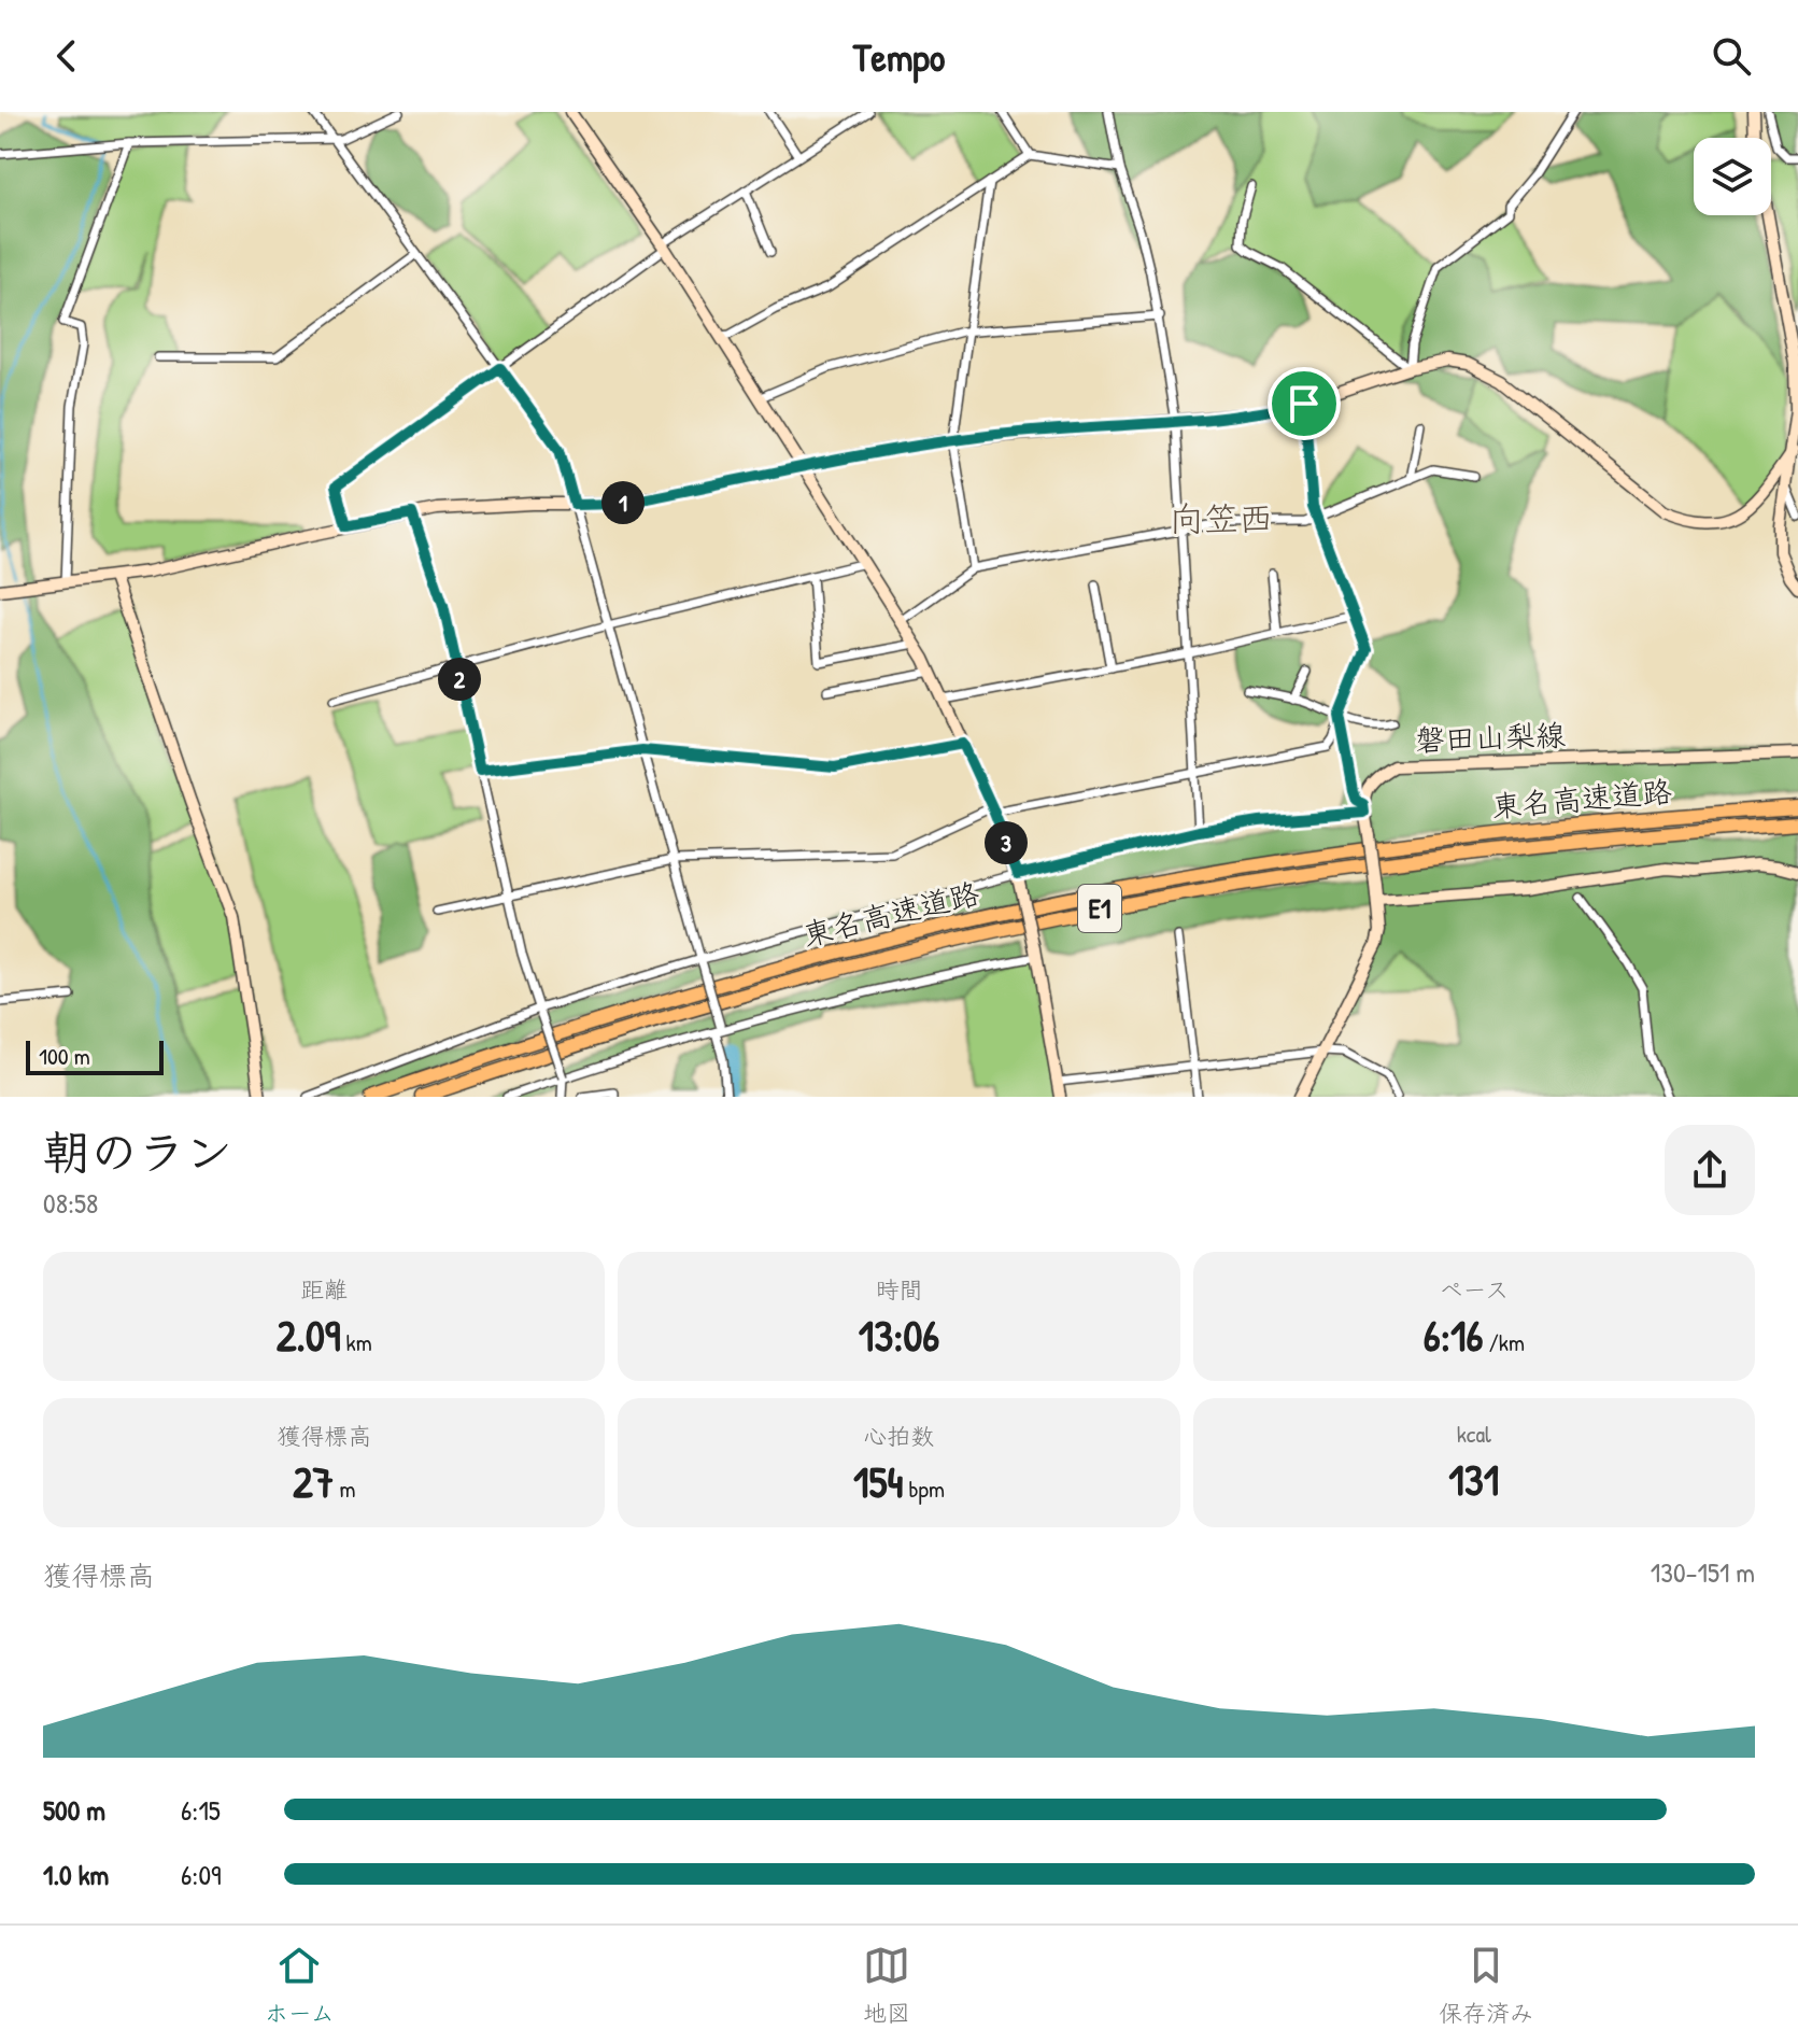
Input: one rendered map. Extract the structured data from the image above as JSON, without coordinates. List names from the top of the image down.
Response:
{
  "streets": {
    "highway": ["東名高速道路", "E1"],
    "street": ["磐田山梨線"]
  },
  "districts": ["向笠西"],
  "scale_bar": "100 m",
  "page": {
    "header": "Tempo",
    "pins": ["1", "2", "3"],
    "scale": "100 m",
    "heading": ["朝のラン", "08:58"],
    "stats": [
      ["距離", "2.09 km"],
      ["時間", "13:06"],
      ["ペース", "6:16 /km"],
      ["獲得標高", "27 m"],
      ["心拍数", "154 bpm"],
      ["kcal", "131"]
    ],
    "chart": ["獲得標高", "130–151 m"],
    "list": [
      {
        "name": "500 m",
        "note": "6:15"
      },
      {
        "name": "1.0 km",
        "note": "6:09"
      }
    ],
    "tabs": ["ホーム", "地図", "保存済み"]
  }
}
